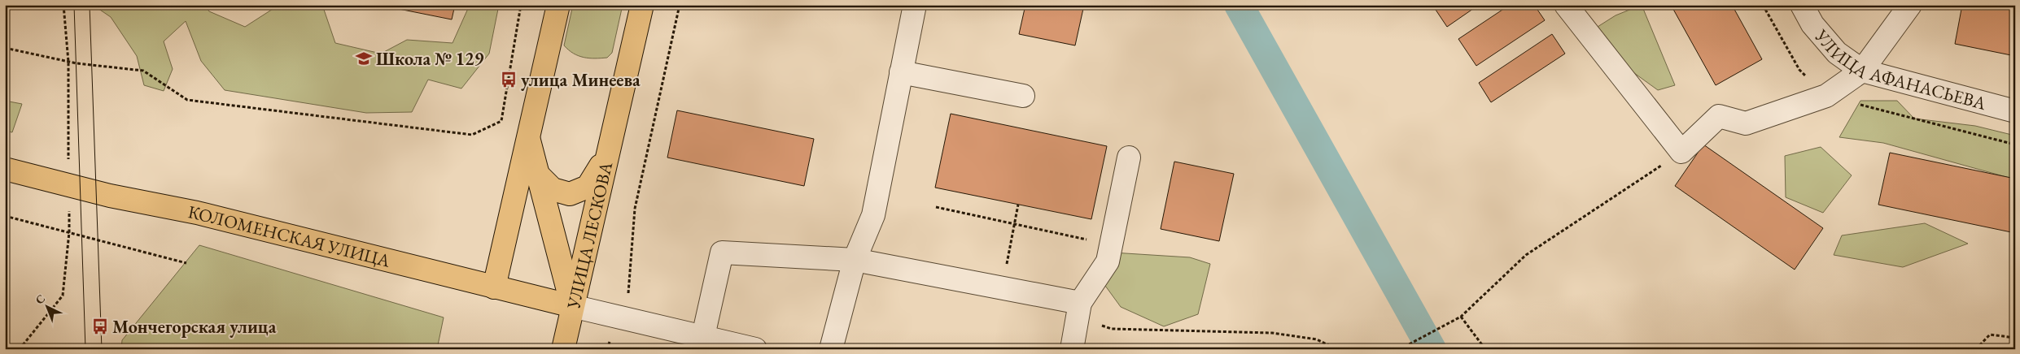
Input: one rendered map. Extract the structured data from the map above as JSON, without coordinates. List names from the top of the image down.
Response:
{
  "streets": {
    "main road": ["УЛИЦА ЛЕСКОВА", "КОЛОМЕНСКАЯ УЛИЦА"],
    "street": ["УЛИЦА АФАНАСЬЕВА"]
  },
  "crossings": [
    ["УЛИЦА ЛЕСКОВА", "КОЛОМЕНСКАЯ УЛИЦА"]
  ],
  "places": {
    "school or university": ["Школа № 129"],
    "bus stop": ["улица Минеева", "Мончегорская улица"]
  },
  "north": "top left"
}
